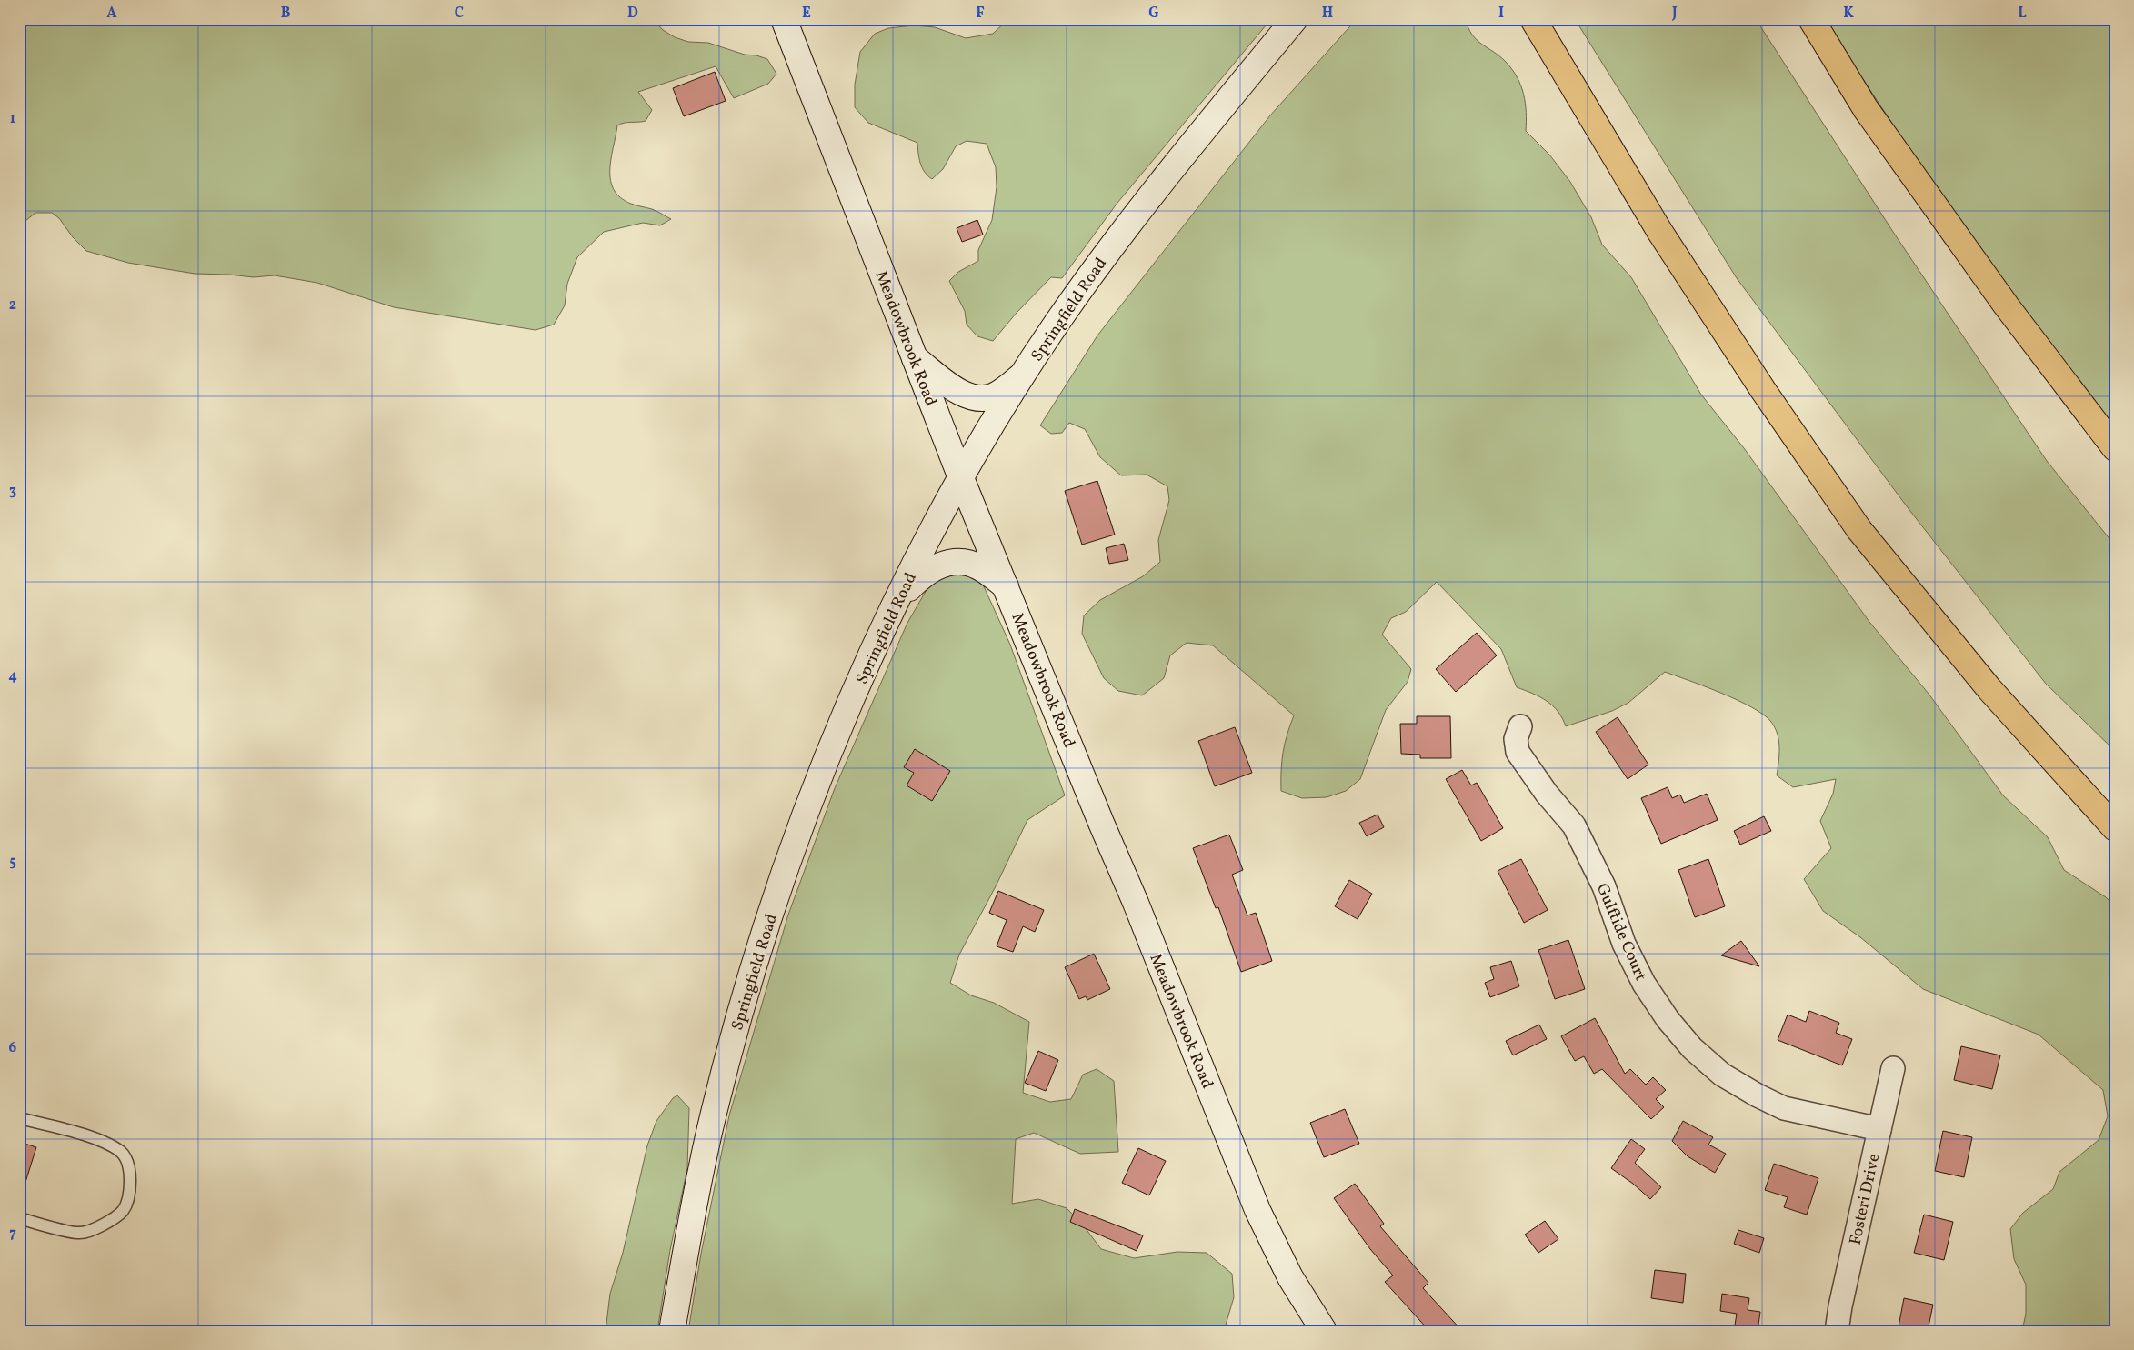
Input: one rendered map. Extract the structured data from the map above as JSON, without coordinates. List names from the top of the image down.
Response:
{
  "streets": {
    "main road": ["Springfield Road", "Meadowbrook Road"],
    "street": ["Gulftide Court", "Fosteri Drive"]
  },
  "crossings": [
    ["Springfield Road", "Meadowbrook Road"],
    ["Gulftide Court", "Fosteri Drive"]
  ],
  "grid": {
    "columns": [
      "A",
      "B",
      "C",
      "D",
      "E",
      "F",
      "G",
      "H",
      "I",
      "J",
      "K",
      "L"
    ],
    "rows": [
      "1",
      "2",
      "3",
      "4",
      "5",
      "6",
      "7"
    ]
  }
}
